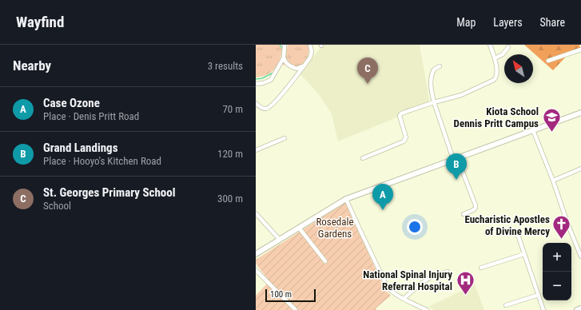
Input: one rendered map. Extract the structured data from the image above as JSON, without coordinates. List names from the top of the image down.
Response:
{
  "parks": ["Rosedale Gardens"],
  "places": {
    "school or university": ["Kiota School Dennis Pritt Campus"],
    "church": ["Eucharistic Apostles of Divine Mercy"],
    "hospital": ["National Spinal Injury Referral Hospital"]
  },
  "scale_bar": "100 m",
  "north": "top left",
  "page": {
    "header": "Wayfind",
    "nav": ["Map", "Layers", "Share"],
    "heading": ["Nearby", "3 results"],
    "pins": ["C", "B", "A"],
    "list": [
      {
        "mark": "A",
        "name": "Case Ozone",
        "note": "Place · Denis Pritt Road",
        "value": "70 m"
      },
      {
        "mark": "B",
        "name": "Grand Landings",
        "note": "Place · Hooyo's Kitchen Road",
        "value": "120 m"
      },
      {
        "mark": "C",
        "name": "St. Georges Primary School",
        "note": "School",
        "value": "300 m"
      }
    ],
    "map_buttons": ["+", "−"],
    "scale": "100 m"
  }
}
